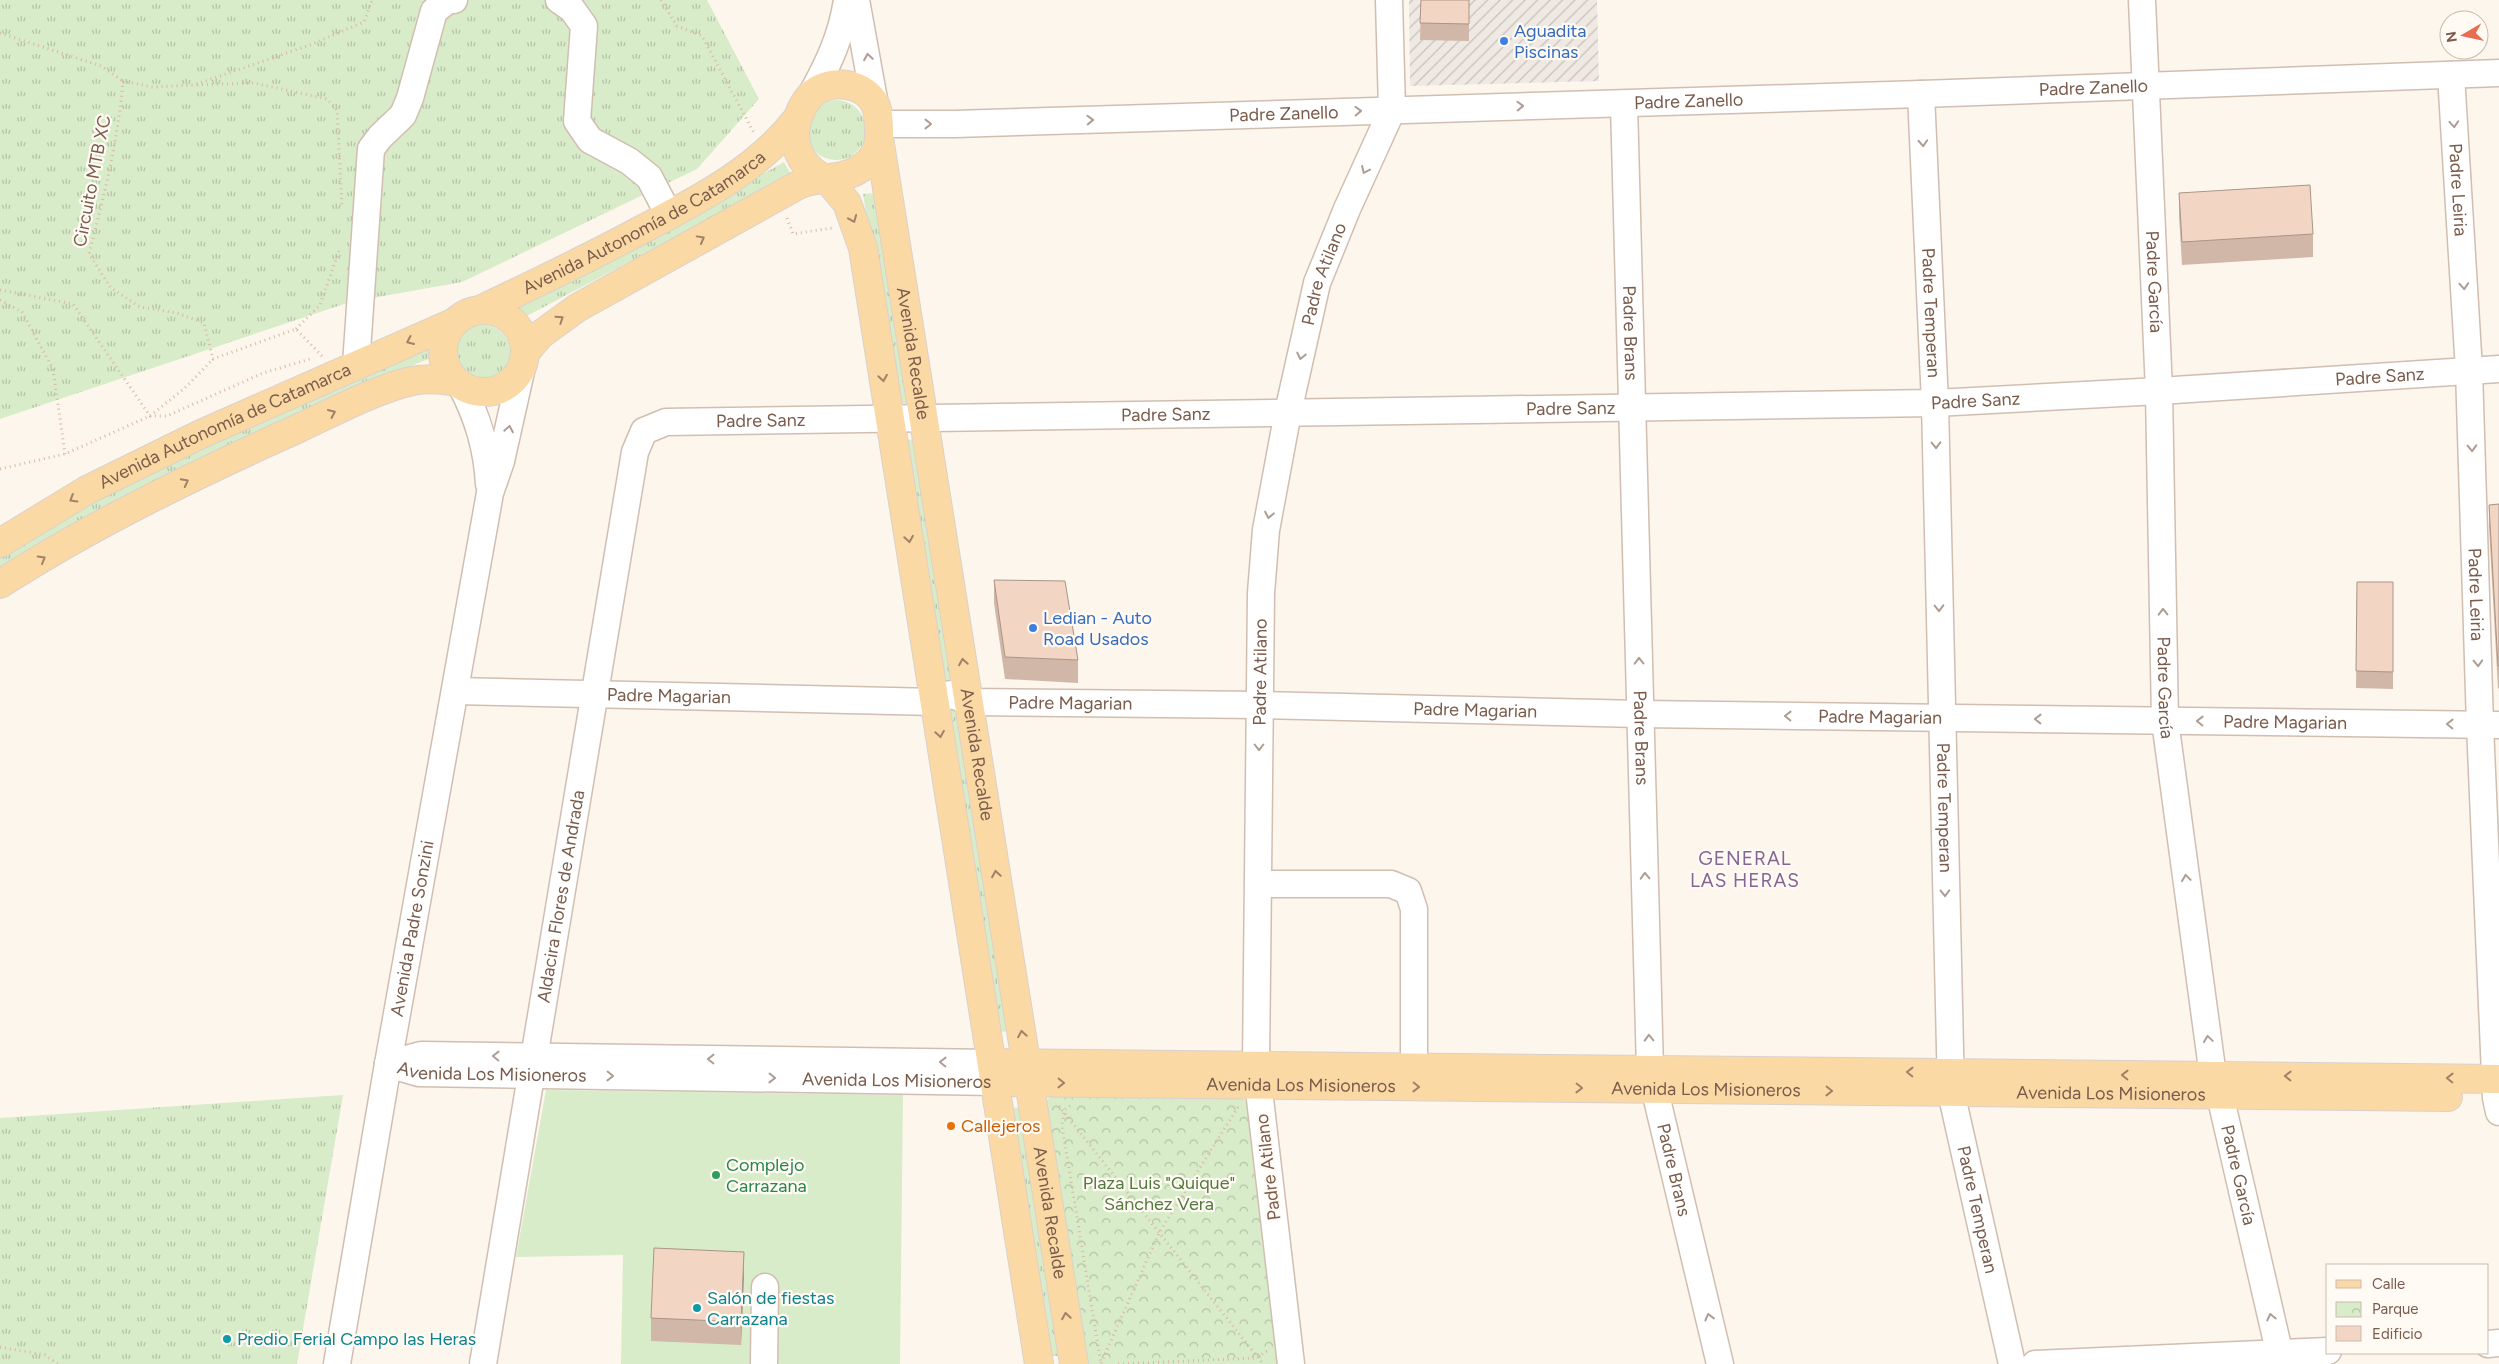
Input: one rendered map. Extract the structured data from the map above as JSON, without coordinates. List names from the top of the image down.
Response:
{
  "streets": {
    "main road": ["Avenida Autonomía de Catamarca", "Avenida Recalde", "Avenida Los Misioneros"],
    "street": [
      "Padre Zanello",
      "Padre Leiria",
      "Padre Atilano",
      "Padre García",
      "Padre Temperan",
      "Padre Brans",
      "Padre Sanz",
      "Padre Magarian",
      "Aldacira Flores de Andrada",
      "Avenida Padre Sonzini"
    ],
    "path": ["Circuito MTB XC"]
  },
  "crossings": [
    ["Padre Zanello", "Padre Leiria"],
    ["Padre Zanello", "Avenida Autonomía de Catamarca"],
    ["Padre Zanello", "Padre Atilano"],
    ["Padre Zanello", "Padre García"],
    ["Padre Zanello", "Padre Temperan"],
    ["Padre Zanello", "Padre Brans"],
    ["Padre Zanello", "Avenida Recalde"],
    ["Padre Leiria", "Padre Sanz"],
    ["Padre Leiria", "Padre Magarian"],
    ["Padre Leiria", "Avenida Los Misioneros"],
    ["Avenida Autonomía de Catamarca", "Avenida Recalde"],
    ["Avenida Autonomía de Catamarca", "Avenida Padre Sonzini"],
    ["Padre Atilano", "Padre Sanz"],
    ["Padre Atilano", "Padre Magarian"],
    ["Padre Atilano", "Avenida Los Misioneros"],
    ["Padre García", "Padre Sanz"],
    ["Padre García", "Padre Magarian"],
    ["Padre García", "Avenida Los Misioneros"],
    ["Padre Temperan", "Padre Sanz"],
    ["Padre Temperan", "Padre Magarian"],
    ["Padre Temperan", "Avenida Los Misioneros"],
    ["Padre Brans", "Padre Sanz"],
    ["Padre Brans", "Padre Magarian"],
    ["Padre Brans", "Avenida Los Misioneros"],
    ["Avenida Recalde", "Padre Sanz"],
    ["Avenida Recalde", "Padre Magarian"],
    ["Avenida Recalde", "Avenida Los Misioneros"],
    ["Padre Sanz", "Aldacira Flores de Andrada"],
    ["Padre Magarian", "Aldacira Flores de Andrada"],
    ["Padre Magarian", "Avenida Padre Sonzini"],
    ["Aldacira Flores de Andrada", "Avenida Los Misioneros"],
    ["Avenida Padre Sonzini", "Avenida Los Misioneros"]
  ],
  "one_way": [
    "Padre Zanello",
    "Padre Leiria",
    "Padre Atilano",
    "Padre García",
    "Padre Temperan",
    "Padre Brans",
    "Padre Magarian"
  ],
  "districts": ["GENERAL LAS HERAS"],
  "parks": ["Plaza Luis \"Quique\" Sánchez Vera"],
  "places": [
    "Aguadita Piscinas",
    "Ledian - Auto Road Usados",
    "Callejeros",
    "Complejo Carrazana",
    "Salón de fiestas Carrazana",
    "Predio Ferial Campo las Heras"
  ],
  "legend": ["Calle", "Parque", "Edificio"],
  "north": "left"
}
